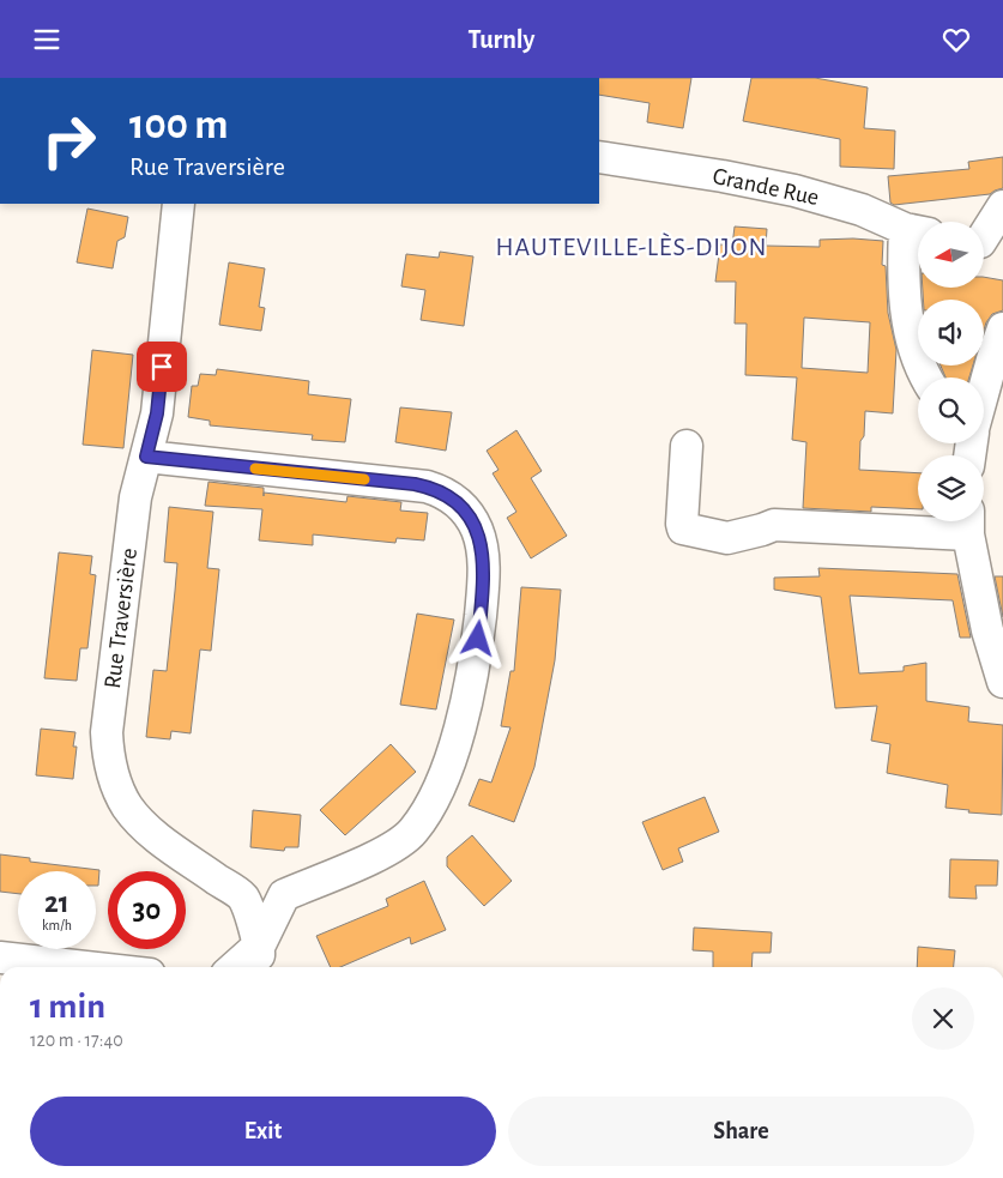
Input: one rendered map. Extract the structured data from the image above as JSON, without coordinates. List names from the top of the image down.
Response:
{
  "streets": {
    "street": ["Grande Rue", "Rue Traversière"]
  },
  "districts": ["HAUTEVILLE-LÈS-DIJON"],
  "north": "left",
  "page": {
    "header": "Turnly",
    "turn": ["100 m", "Rue Traversière"],
    "speed": "21 km/h",
    "limit": "30",
    "heading": ["1 min", "120 m · 17:40"],
    "buttons": ["Exit", "Share"]
  }
}
